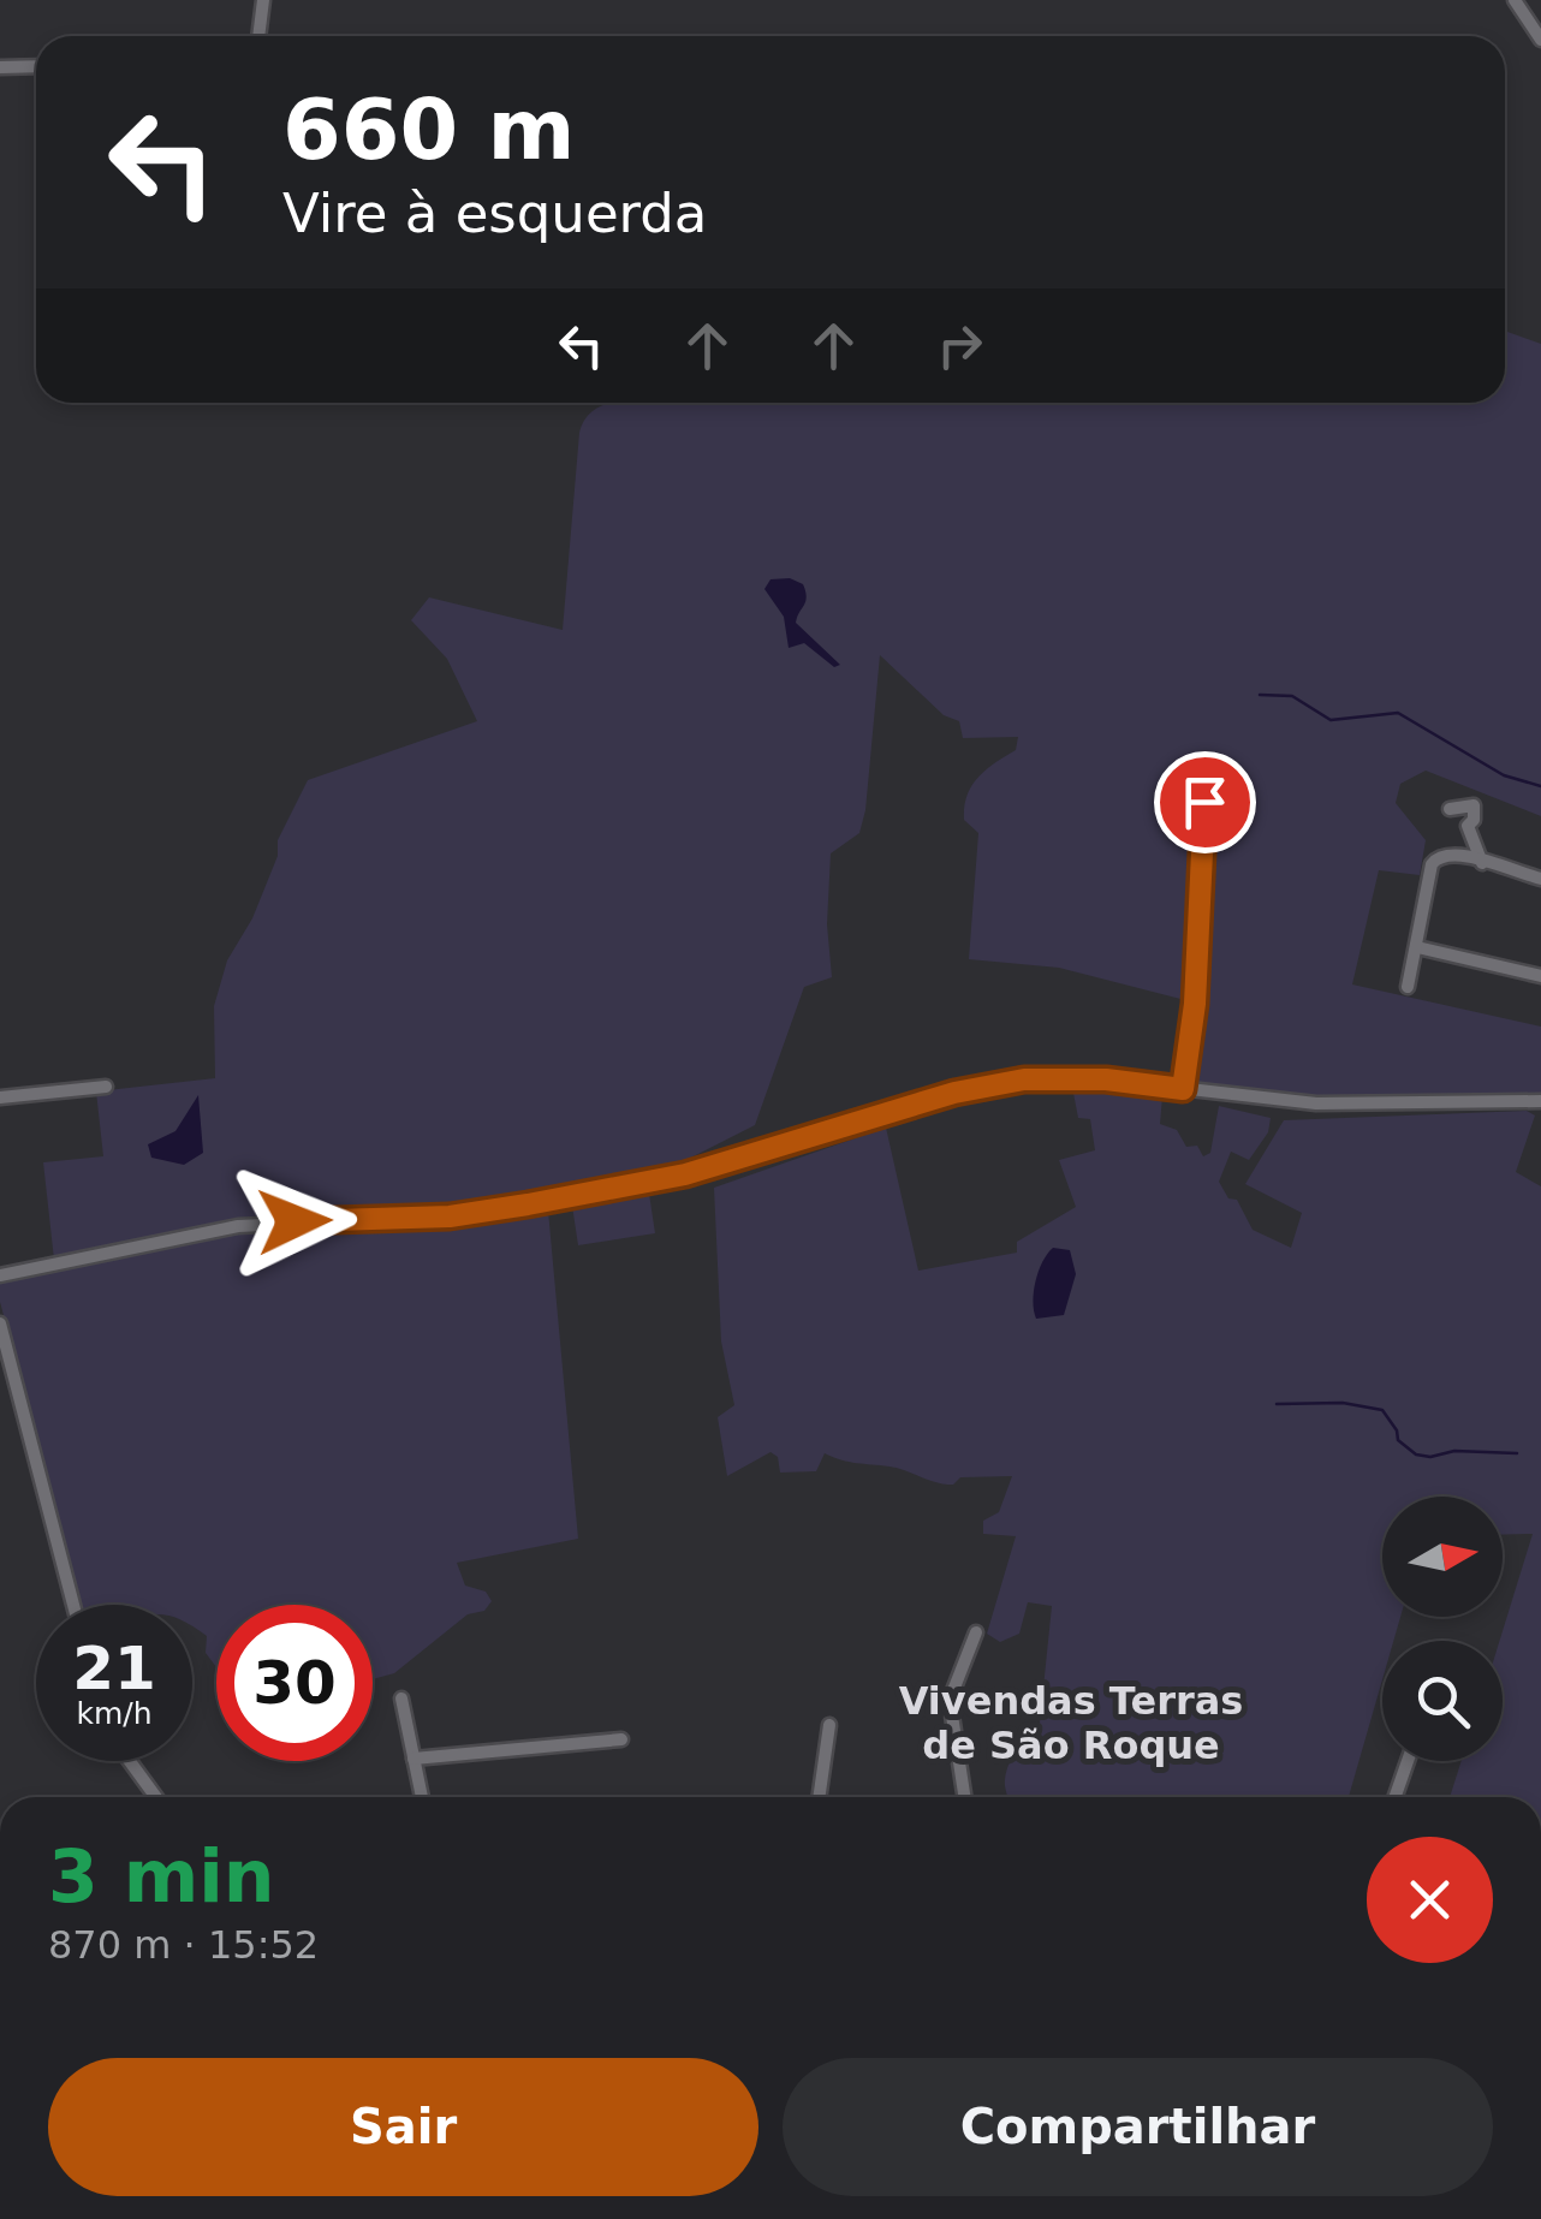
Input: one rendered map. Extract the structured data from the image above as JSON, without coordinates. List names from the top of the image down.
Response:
{
  "districts": ["Vivendas Terras de São Roque"],
  "north": "right",
  "page": {
    "turn": ["660 m", "Vire à esquerda"],
    "speed": "21 km/h",
    "limit": "30",
    "heading": ["3 min", "870 m · 15:52"],
    "buttons": ["Sair", "Compartilhar"]
  }
}
